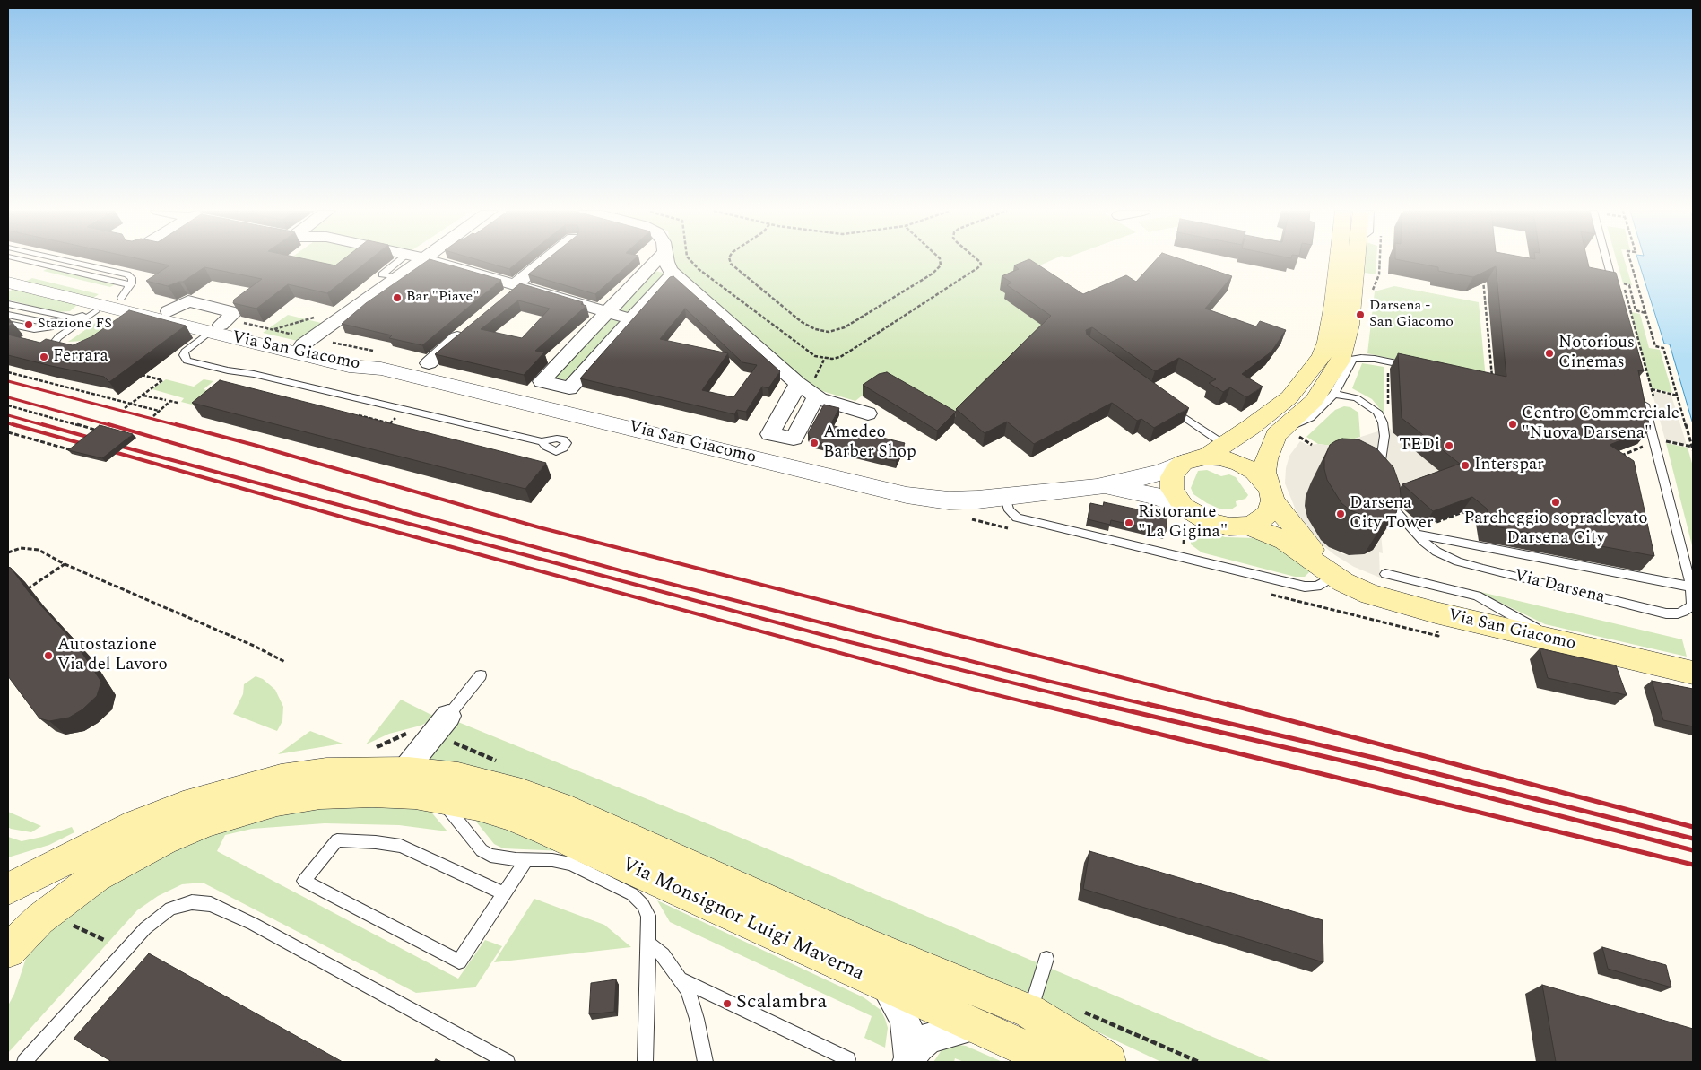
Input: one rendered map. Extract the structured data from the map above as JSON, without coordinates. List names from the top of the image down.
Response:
{
  "streets": {
    "main road": ["Via San Giacomo", "Via Monsignor Luigi Maverna"],
    "lane": ["Via Darsena"]
  },
  "places": [
    "Bar \"Piave\"",
    "Darsena - San Giacomo",
    "Stazione FS",
    "Notorious Cinemas",
    "Ferrara",
    "Centro Commerciale \"Nuova Darsena\"",
    "Amedeo Barber Shop",
    "TEDi",
    "Interspar",
    "Parcheggio sopraelevato Darsena City",
    "Darsena City Tower",
    "Ristorante \"La Gigina\"",
    "Autostazione Via del Lavoro",
    "Scalambra"
  ]
}
